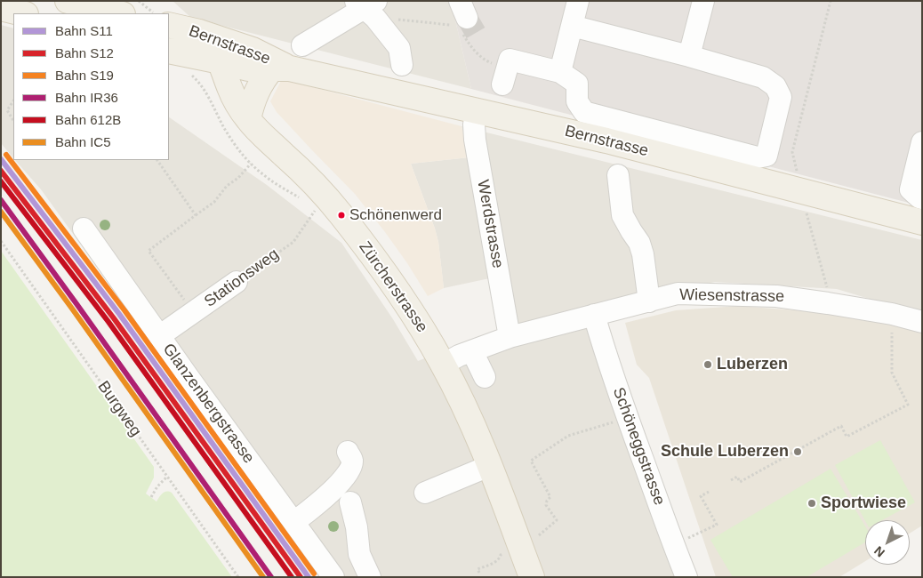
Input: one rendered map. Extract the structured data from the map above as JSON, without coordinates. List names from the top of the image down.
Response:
{
  "streets": {
    "main road": ["Bernstrasse", "Zürcherstrasse"],
    "street": [
      "Werdstrasse",
      "Stationsweg",
      "Wiesenstrasse",
      "Glanzenbergstrasse",
      "Schöneggstrasse"
    ],
    "path": ["Burgweg"]
  },
  "crossings": [
    ["Bernstrasse", "Werdstrasse"],
    ["Bernstrasse", "Zürcherstrasse"],
    ["Werdstrasse", "Wiesenstrasse"],
    ["Stationsweg", "Glanzenbergstrasse"],
    ["Zürcherstrasse", "Wiesenstrasse"],
    ["Wiesenstrasse", "Schöneggstrasse"]
  ],
  "places": [
    "Schönenwerd",
    "Luberzen",
    "Schule Luberzen",
    "Sportwiese"
  ],
  "lines": [
    "rail line S19",
    "rail line S11",
    "rail line S12",
    "rail line 612B",
    "rail line IR36",
    "rail line IC5"
  ],
  "legend": [
    "Bahn S11",
    "Bahn S12",
    "Bahn S19",
    "Bahn IR36",
    "Bahn 612B",
    "Bahn IC5"
  ],
  "north": "bottom left"
}
